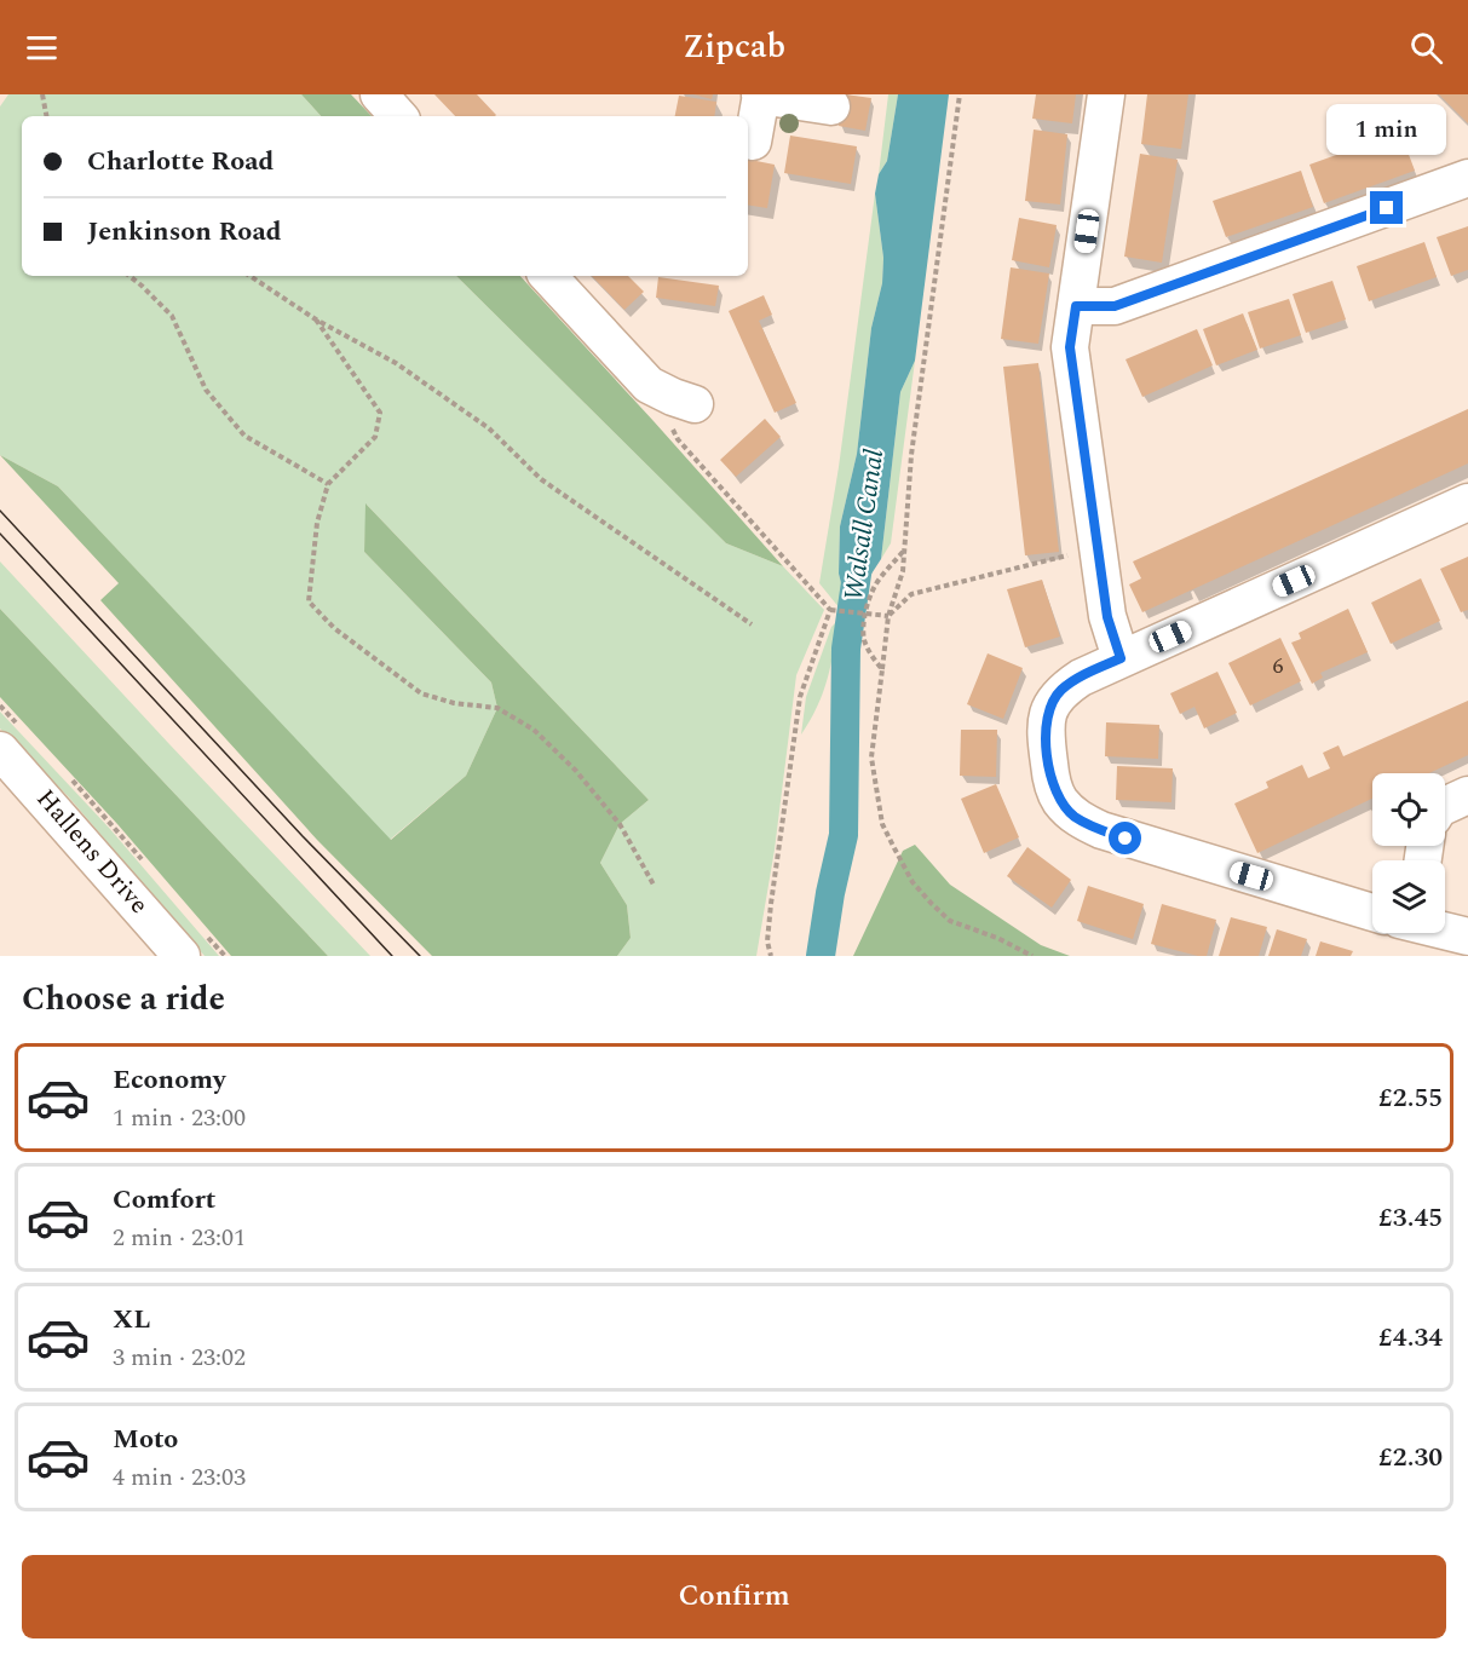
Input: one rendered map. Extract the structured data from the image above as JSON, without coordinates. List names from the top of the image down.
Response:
{
  "streets": {
    "street": ["Hallens Drive"]
  },
  "water": ["Walsall Canal"],
  "house_numbers": ["6"],
  "page": {
    "header": "Zipcab",
    "bubble": "1 min",
    "banner": ["Charlotte Road", "Jenkinson Road"],
    "heading": "Choose a ride",
    "list": [
      {
        "name": "Economy",
        "note": "1 min · 23:00",
        "value": "£2.55"
      },
      {
        "name": "Comfort",
        "note": "2 min · 23:01",
        "value": "£3.45"
      },
      {
        "name": "XL",
        "note": "3 min · 23:02",
        "value": "£4.34"
      },
      {
        "name": "Moto",
        "note": "4 min · 23:03",
        "value": "£2.30"
      }
    ],
    "buttons": "Confirm"
  }
}
